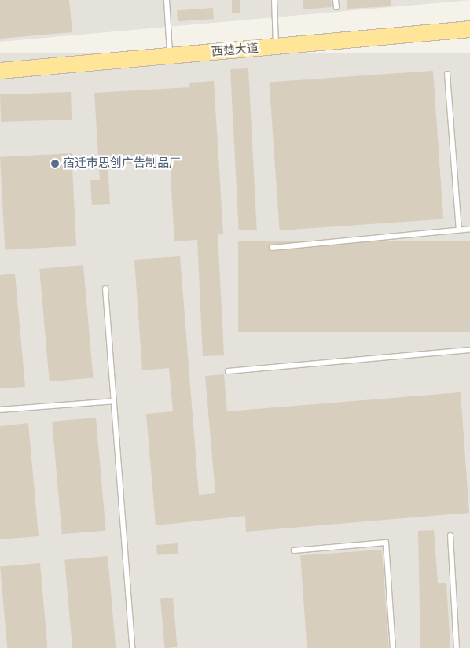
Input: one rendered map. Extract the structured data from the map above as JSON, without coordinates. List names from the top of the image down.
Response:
{
  "streets": {
    "main road": ["西楚大道"]
  },
  "places": ["宿迁市思创广告制品厂"]
}
